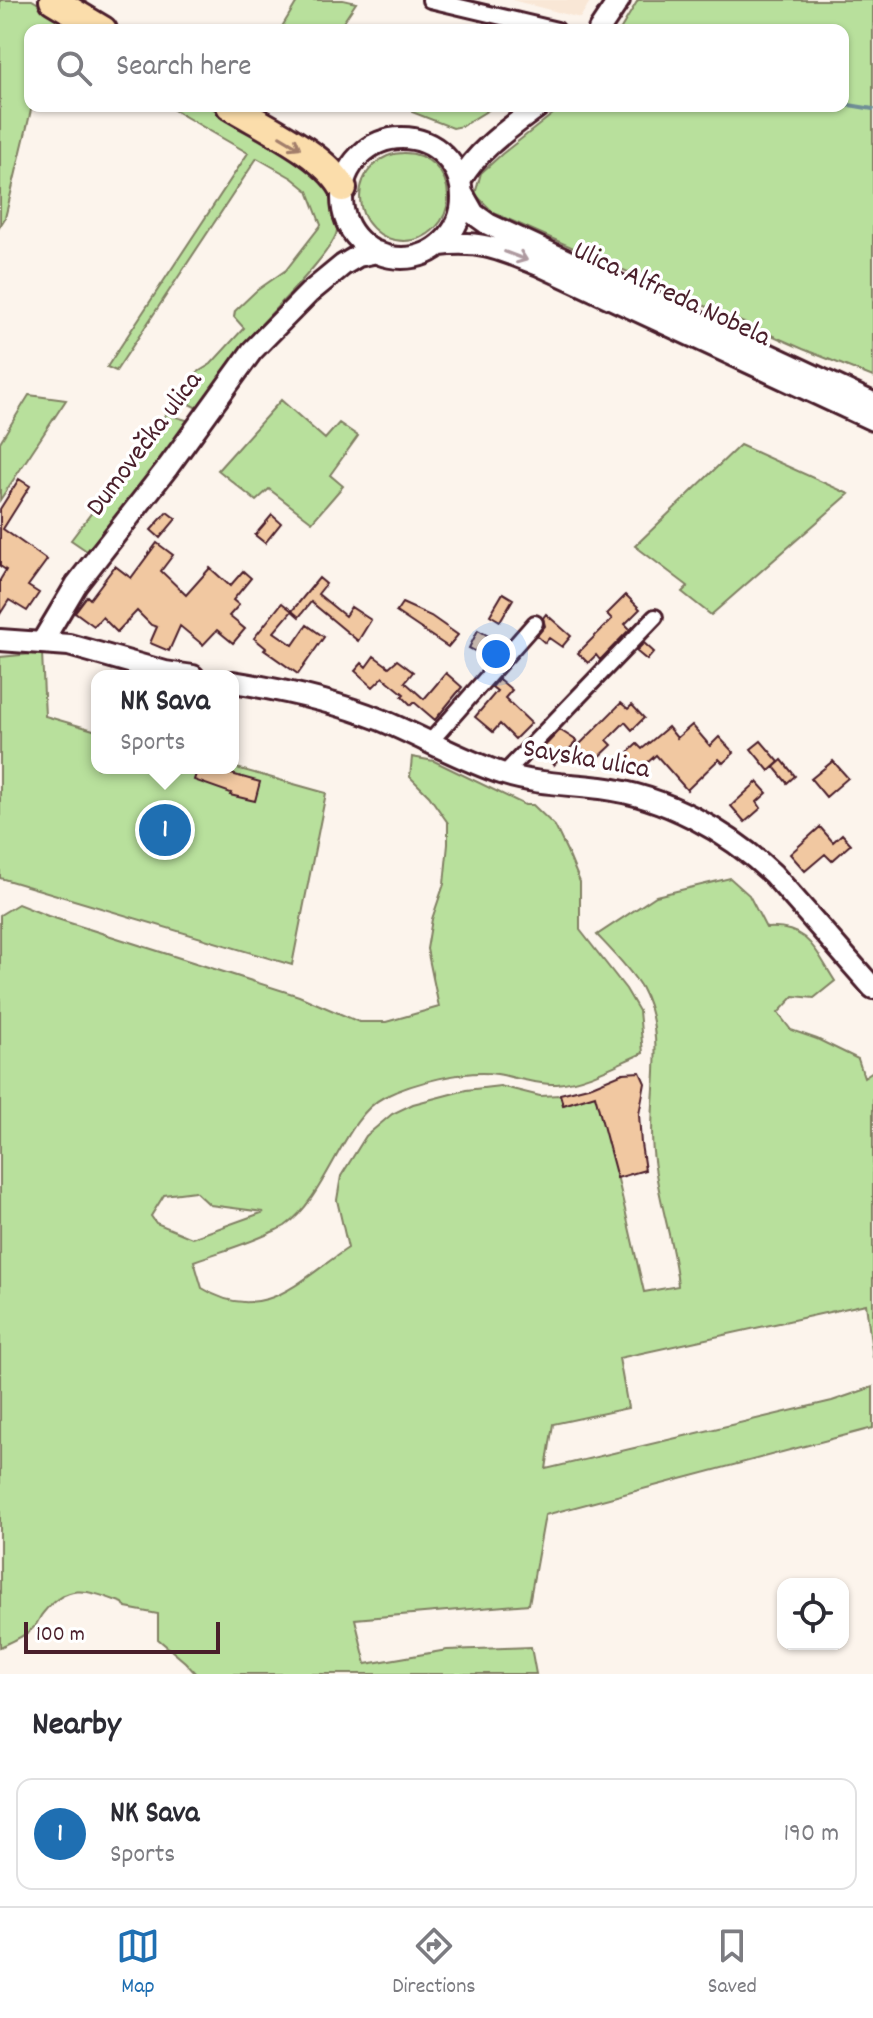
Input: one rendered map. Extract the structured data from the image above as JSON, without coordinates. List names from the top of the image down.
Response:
{
  "streets": {
    "street": ["Ulica Alfreda Nobela", "Dumovečka ulica", "Savska ulica"]
  },
  "crossings": [
    ["Ulica Alfreda Nobela", "Dumovečka ulica"]
  ],
  "scale_bar": "100 m",
  "page": {
    "search": "Search here",
    "popup": ["NK Sava", "Sports"],
    "pins": "1",
    "scale": "100 m",
    "heading": "Nearby",
    "list": [
      {
        "mark": "1",
        "name": "NK Sava",
        "note": "Sports",
        "value": "190 m"
      }
    ],
    "nav": ["Map", "Directions", "Saved"]
  }
}
